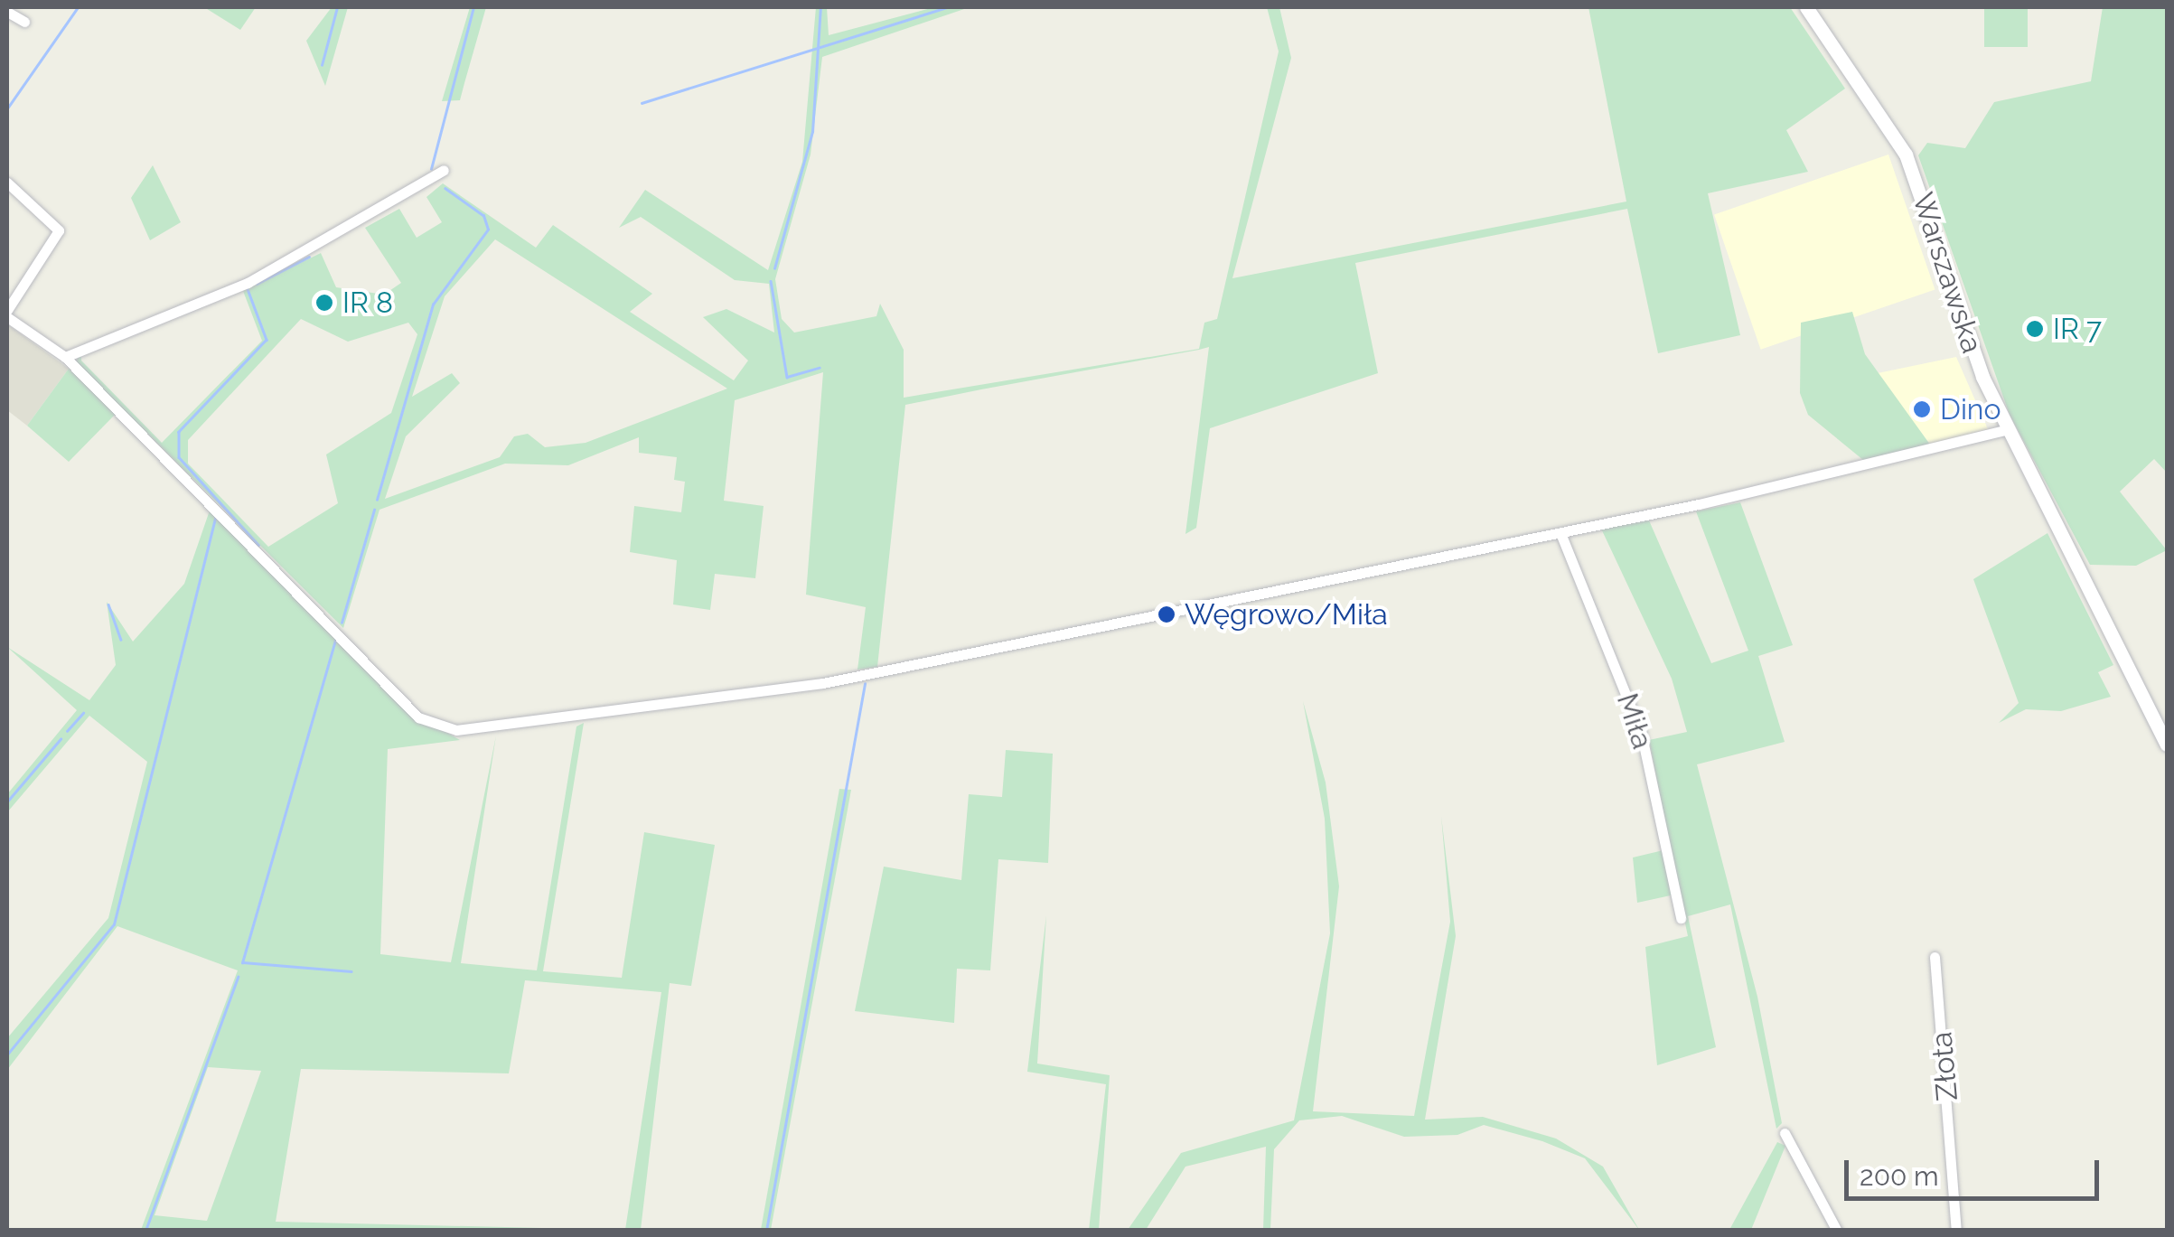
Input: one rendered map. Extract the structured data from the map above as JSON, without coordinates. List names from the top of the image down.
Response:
{
  "streets": {
    "main road": ["Warszawska"],
    "street": ["Miła", "Złota"]
  },
  "places": [
    "IR 8",
    "IR 7",
    "Dino",
    "Węgrowo/Miła"
  ],
  "scale_bar": "200 m"
}
